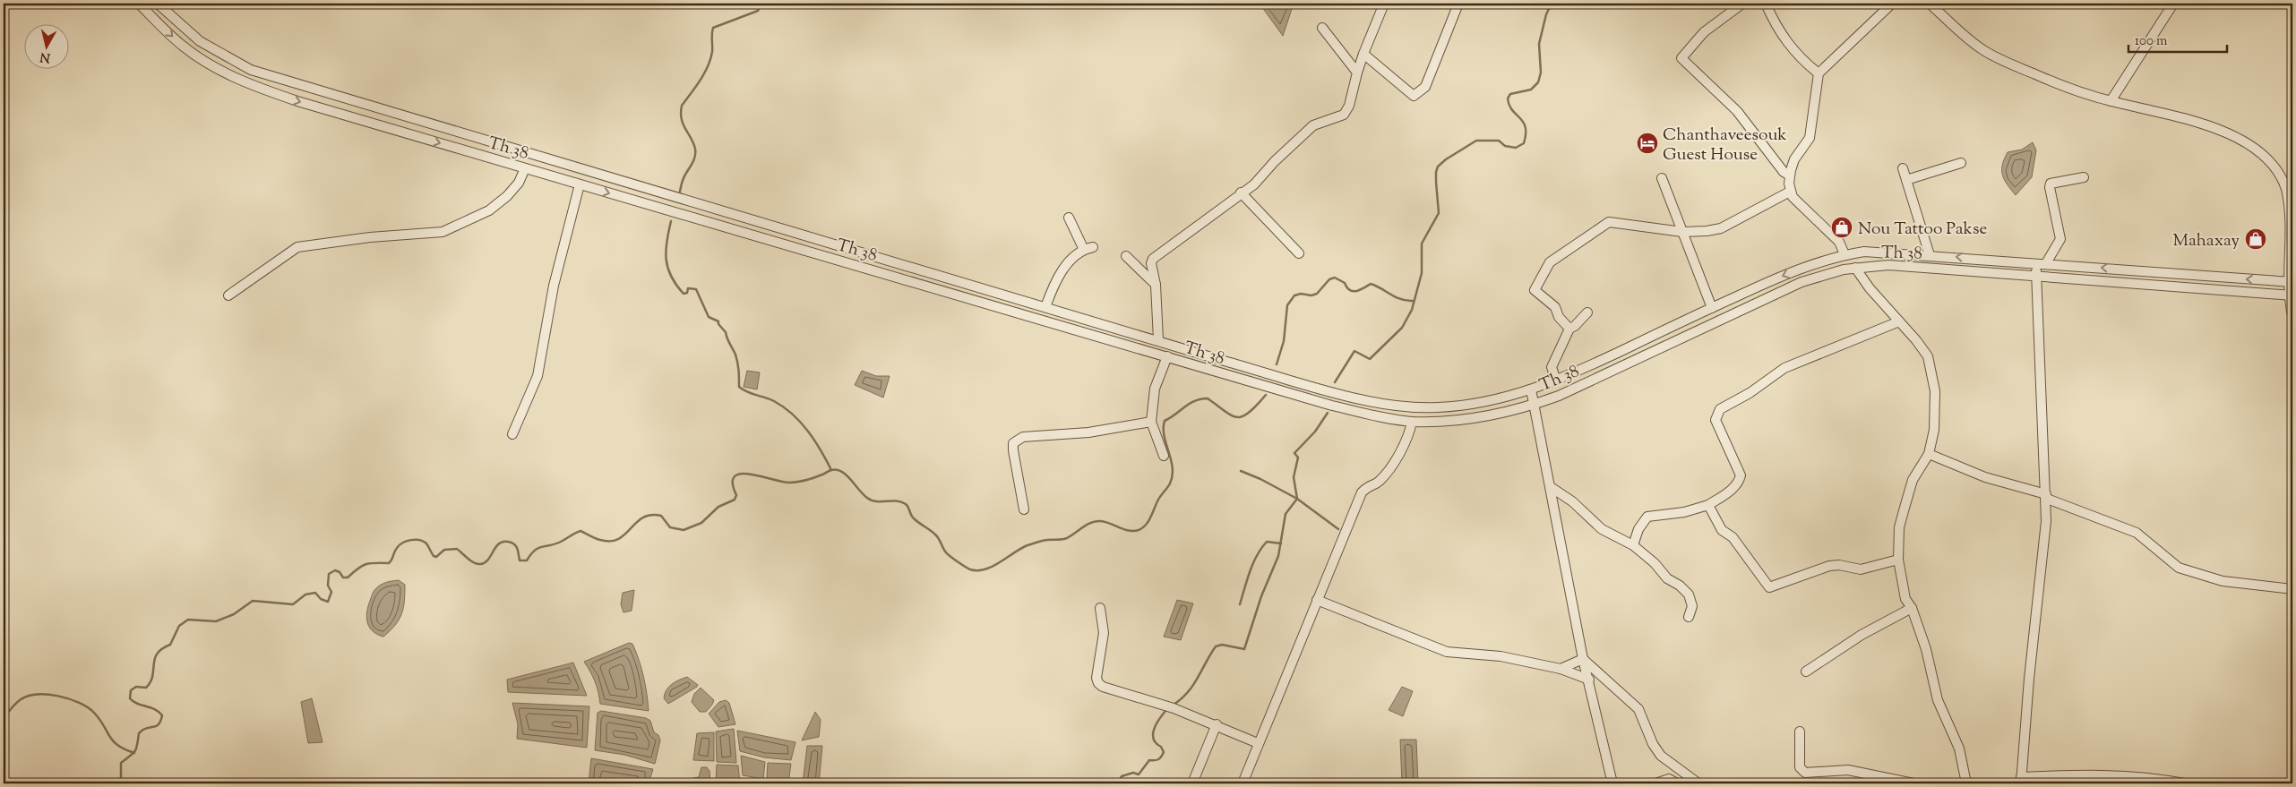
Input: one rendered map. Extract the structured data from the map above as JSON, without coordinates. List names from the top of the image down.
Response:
{
  "streets": {
    "street": ["Th 38"]
  },
  "places": {
    "hotel": ["Chanthaveesouk Guest House"],
    "shop": ["Nou Tattoo Pakse", "Mahaxay"]
  },
  "scale_bar": "100 m",
  "north": "bottom"
}
